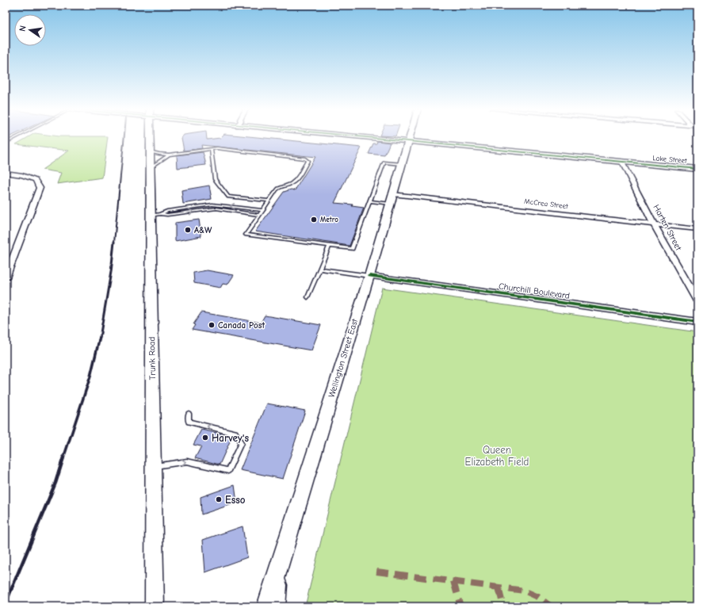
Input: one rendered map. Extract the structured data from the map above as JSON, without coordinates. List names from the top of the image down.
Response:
{
  "streets": {
    "main road": ["Lake Street", "Trunk Road", "Wellington Street East"],
    "street": ["McCrea Street", "Harten Street", "Churchill Boulevard"]
  },
  "crossings": [
    ["Lake Street", "Harten Street"],
    ["Lake Street", "Wellington Street East"],
    ["McCrea Street", "Harten Street"],
    ["McCrea Street", "Wellington Street East"],
    ["Churchill Boulevard", "Wellington Street East"]
  ],
  "parks": ["Queen Elizabeth Field"],
  "places": [
    "Metro",
    "A&W",
    "Canada Post",
    "Harvey's",
    "Esso"
  ],
  "north": "left"
}
